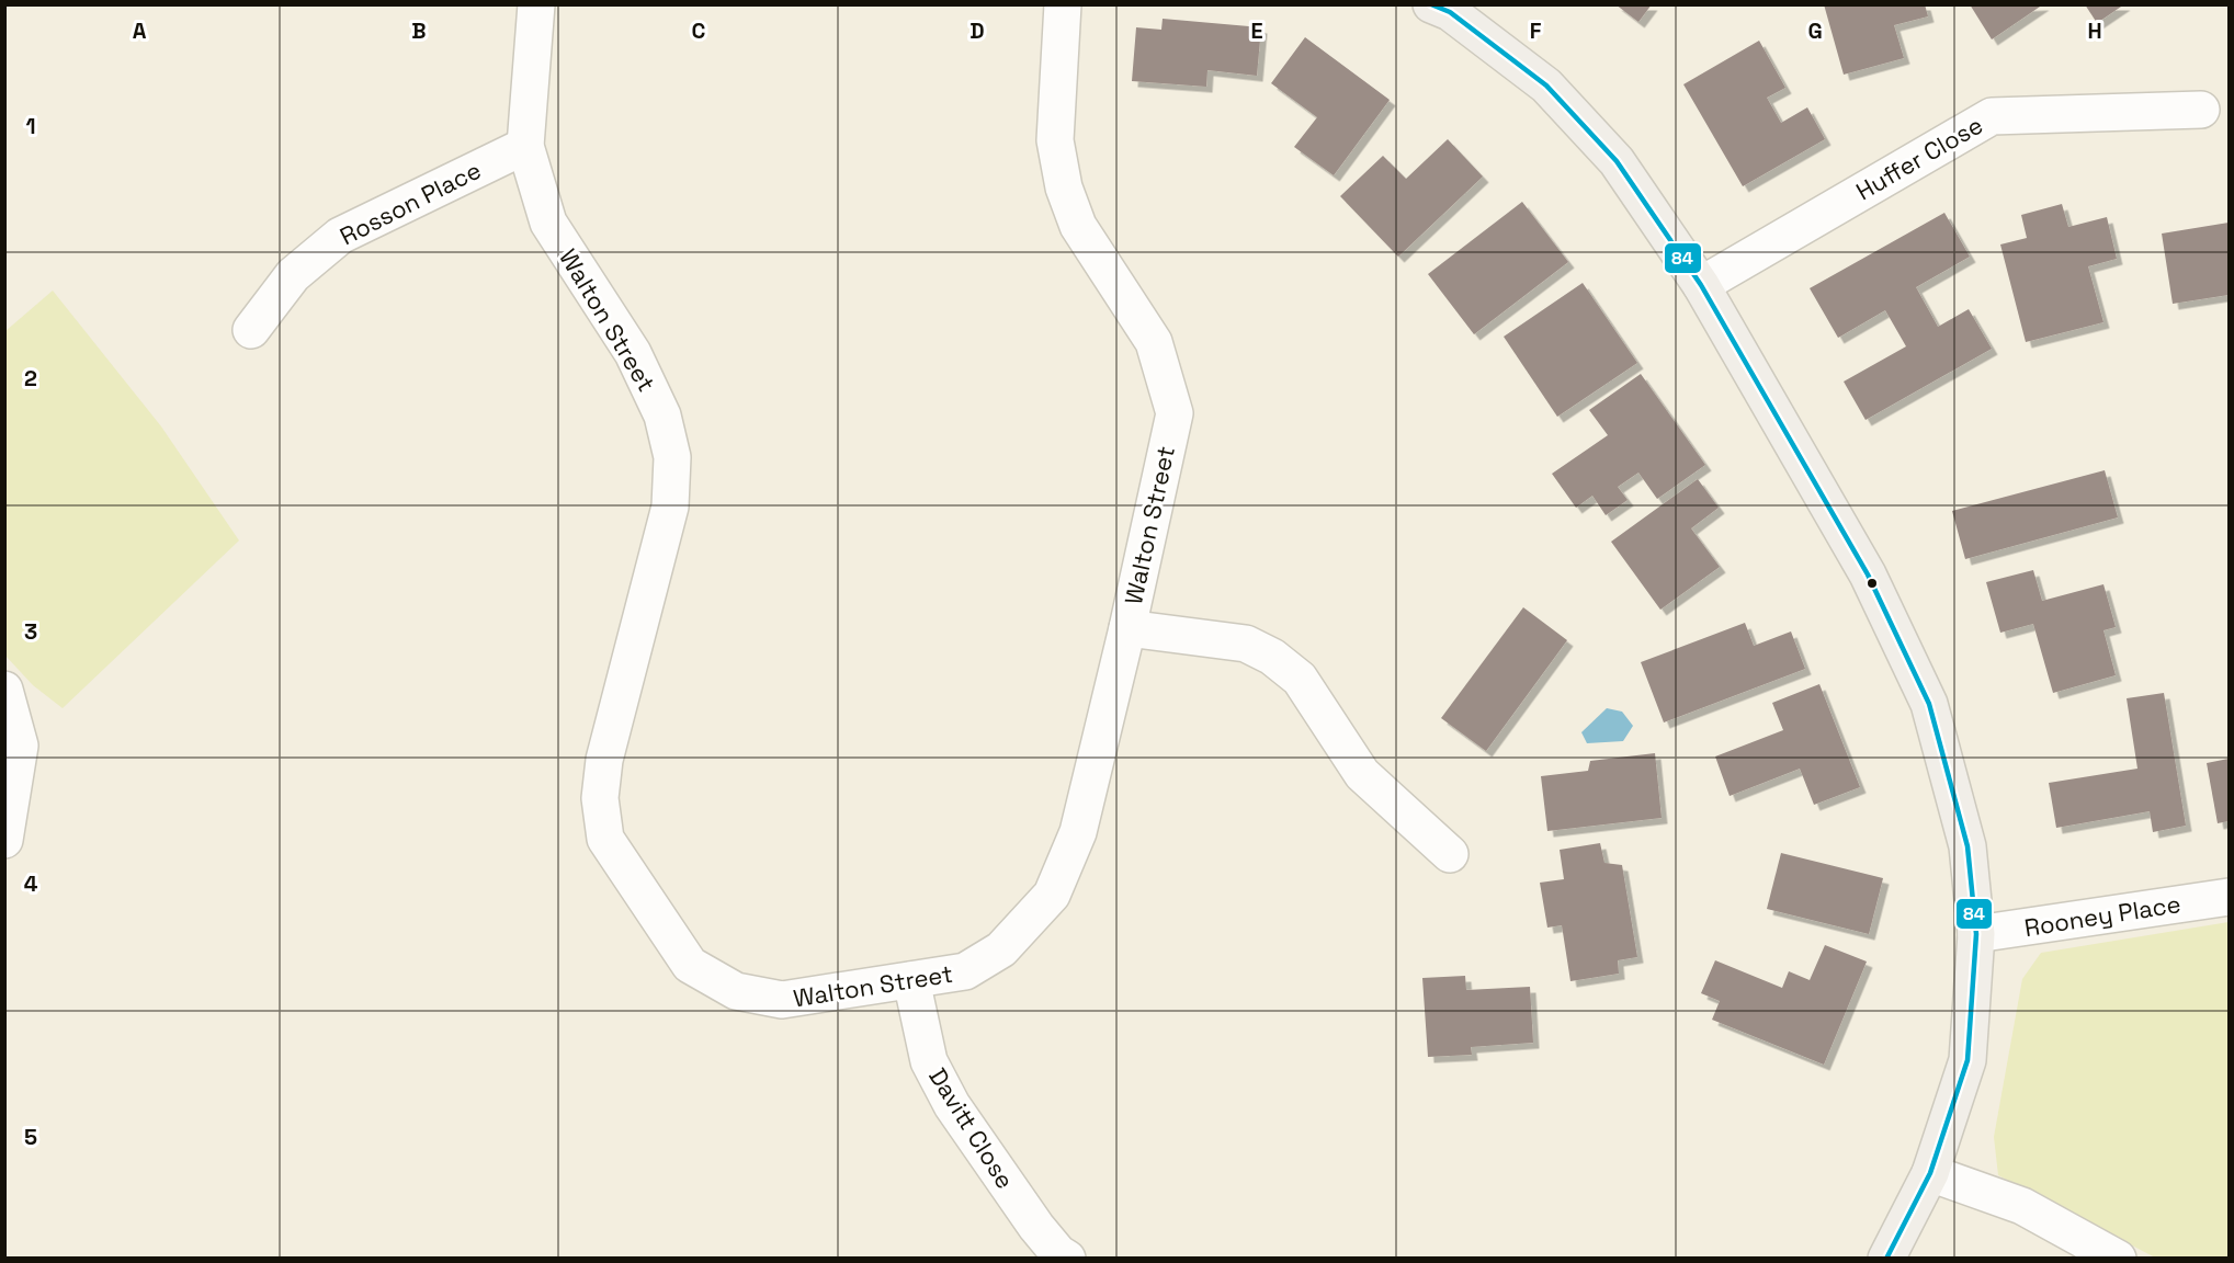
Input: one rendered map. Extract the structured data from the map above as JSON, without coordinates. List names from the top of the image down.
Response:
{
  "streets": {
    "street": [
      "Huffer Close",
      "Rosson Place",
      "Walton Street",
      "Rooney Place",
      "Davitt Close"
    ]
  },
  "crossings": [
    ["Rosson Place", "Walton Street"],
    ["Walton Street", "Davitt Close"]
  ],
  "lines": ["transit line 84"],
  "grid": {
    "columns": [
      "A",
      "B",
      "C",
      "D",
      "E",
      "F",
      "G",
      "H"
    ],
    "rows": [
      "1",
      "2",
      "3",
      "4",
      "5"
    ]
  }
}
